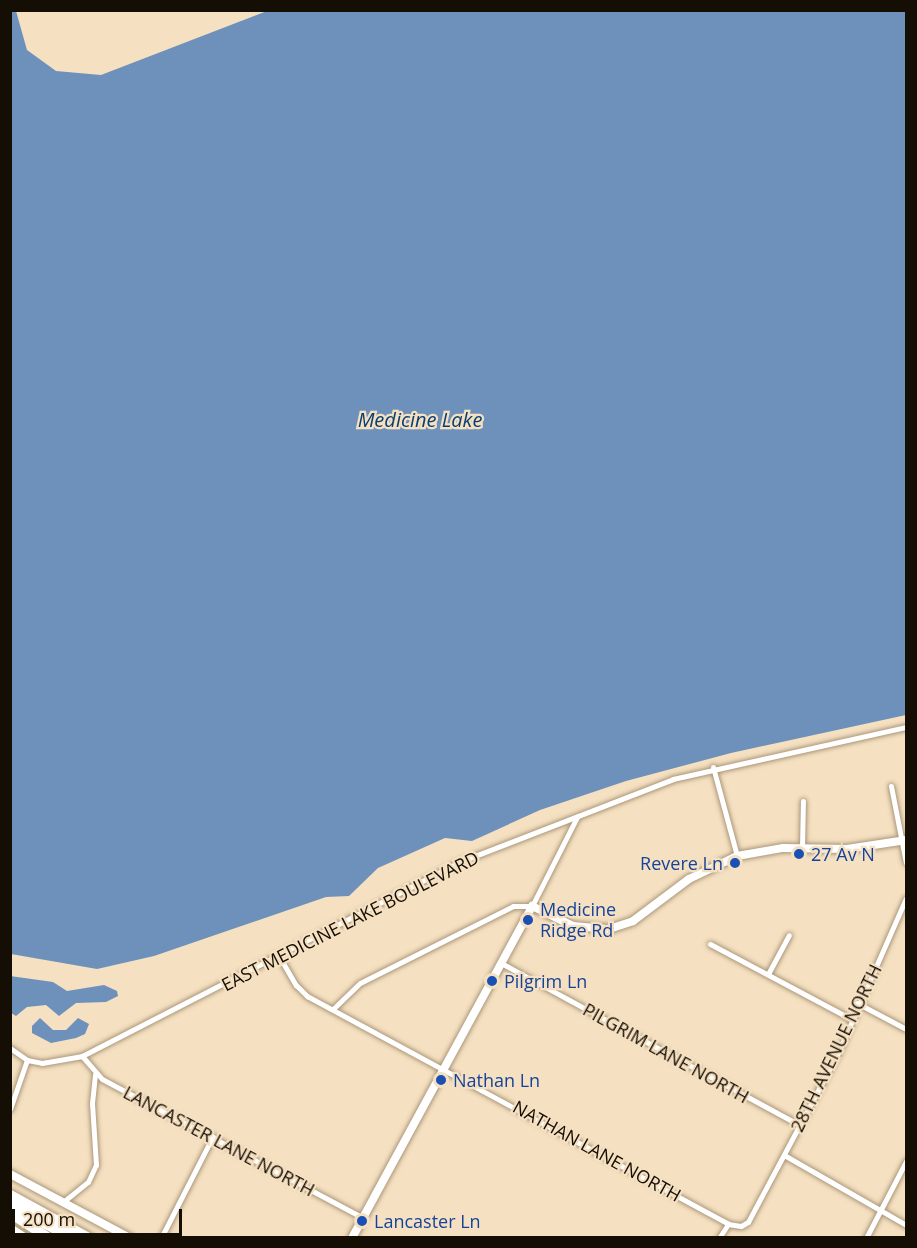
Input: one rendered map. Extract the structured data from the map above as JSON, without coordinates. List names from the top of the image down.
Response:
{
  "streets": {
    "street": [
      "EAST MEDICINE LAKE BOULEVARD",
      "28TH AVENUE NORTH",
      "PILGRIM LANE NORTH",
      "LANCASTER LANE NORTH",
      "NATHAN LANE NORTH"
    ]
  },
  "crossings": [
    ["EAST MEDICINE LAKE BOULEVARD", "LANCASTER LANE NORTH"],
    ["EAST MEDICINE LAKE BOULEVARD", "NATHAN LANE NORTH"],
    ["28TH AVENUE NORTH", "PILGRIM LANE NORTH"],
    ["28TH AVENUE NORTH", "NATHAN LANE NORTH"]
  ],
  "water": ["Medicine Lake"],
  "places": [
    "27 Av N",
    "Revere Ln",
    "Medicine Ridge Rd",
    "Pilgrim Ln",
    "Nathan Ln",
    "Lancaster Ln"
  ],
  "scale_bar": "200 m"
}
